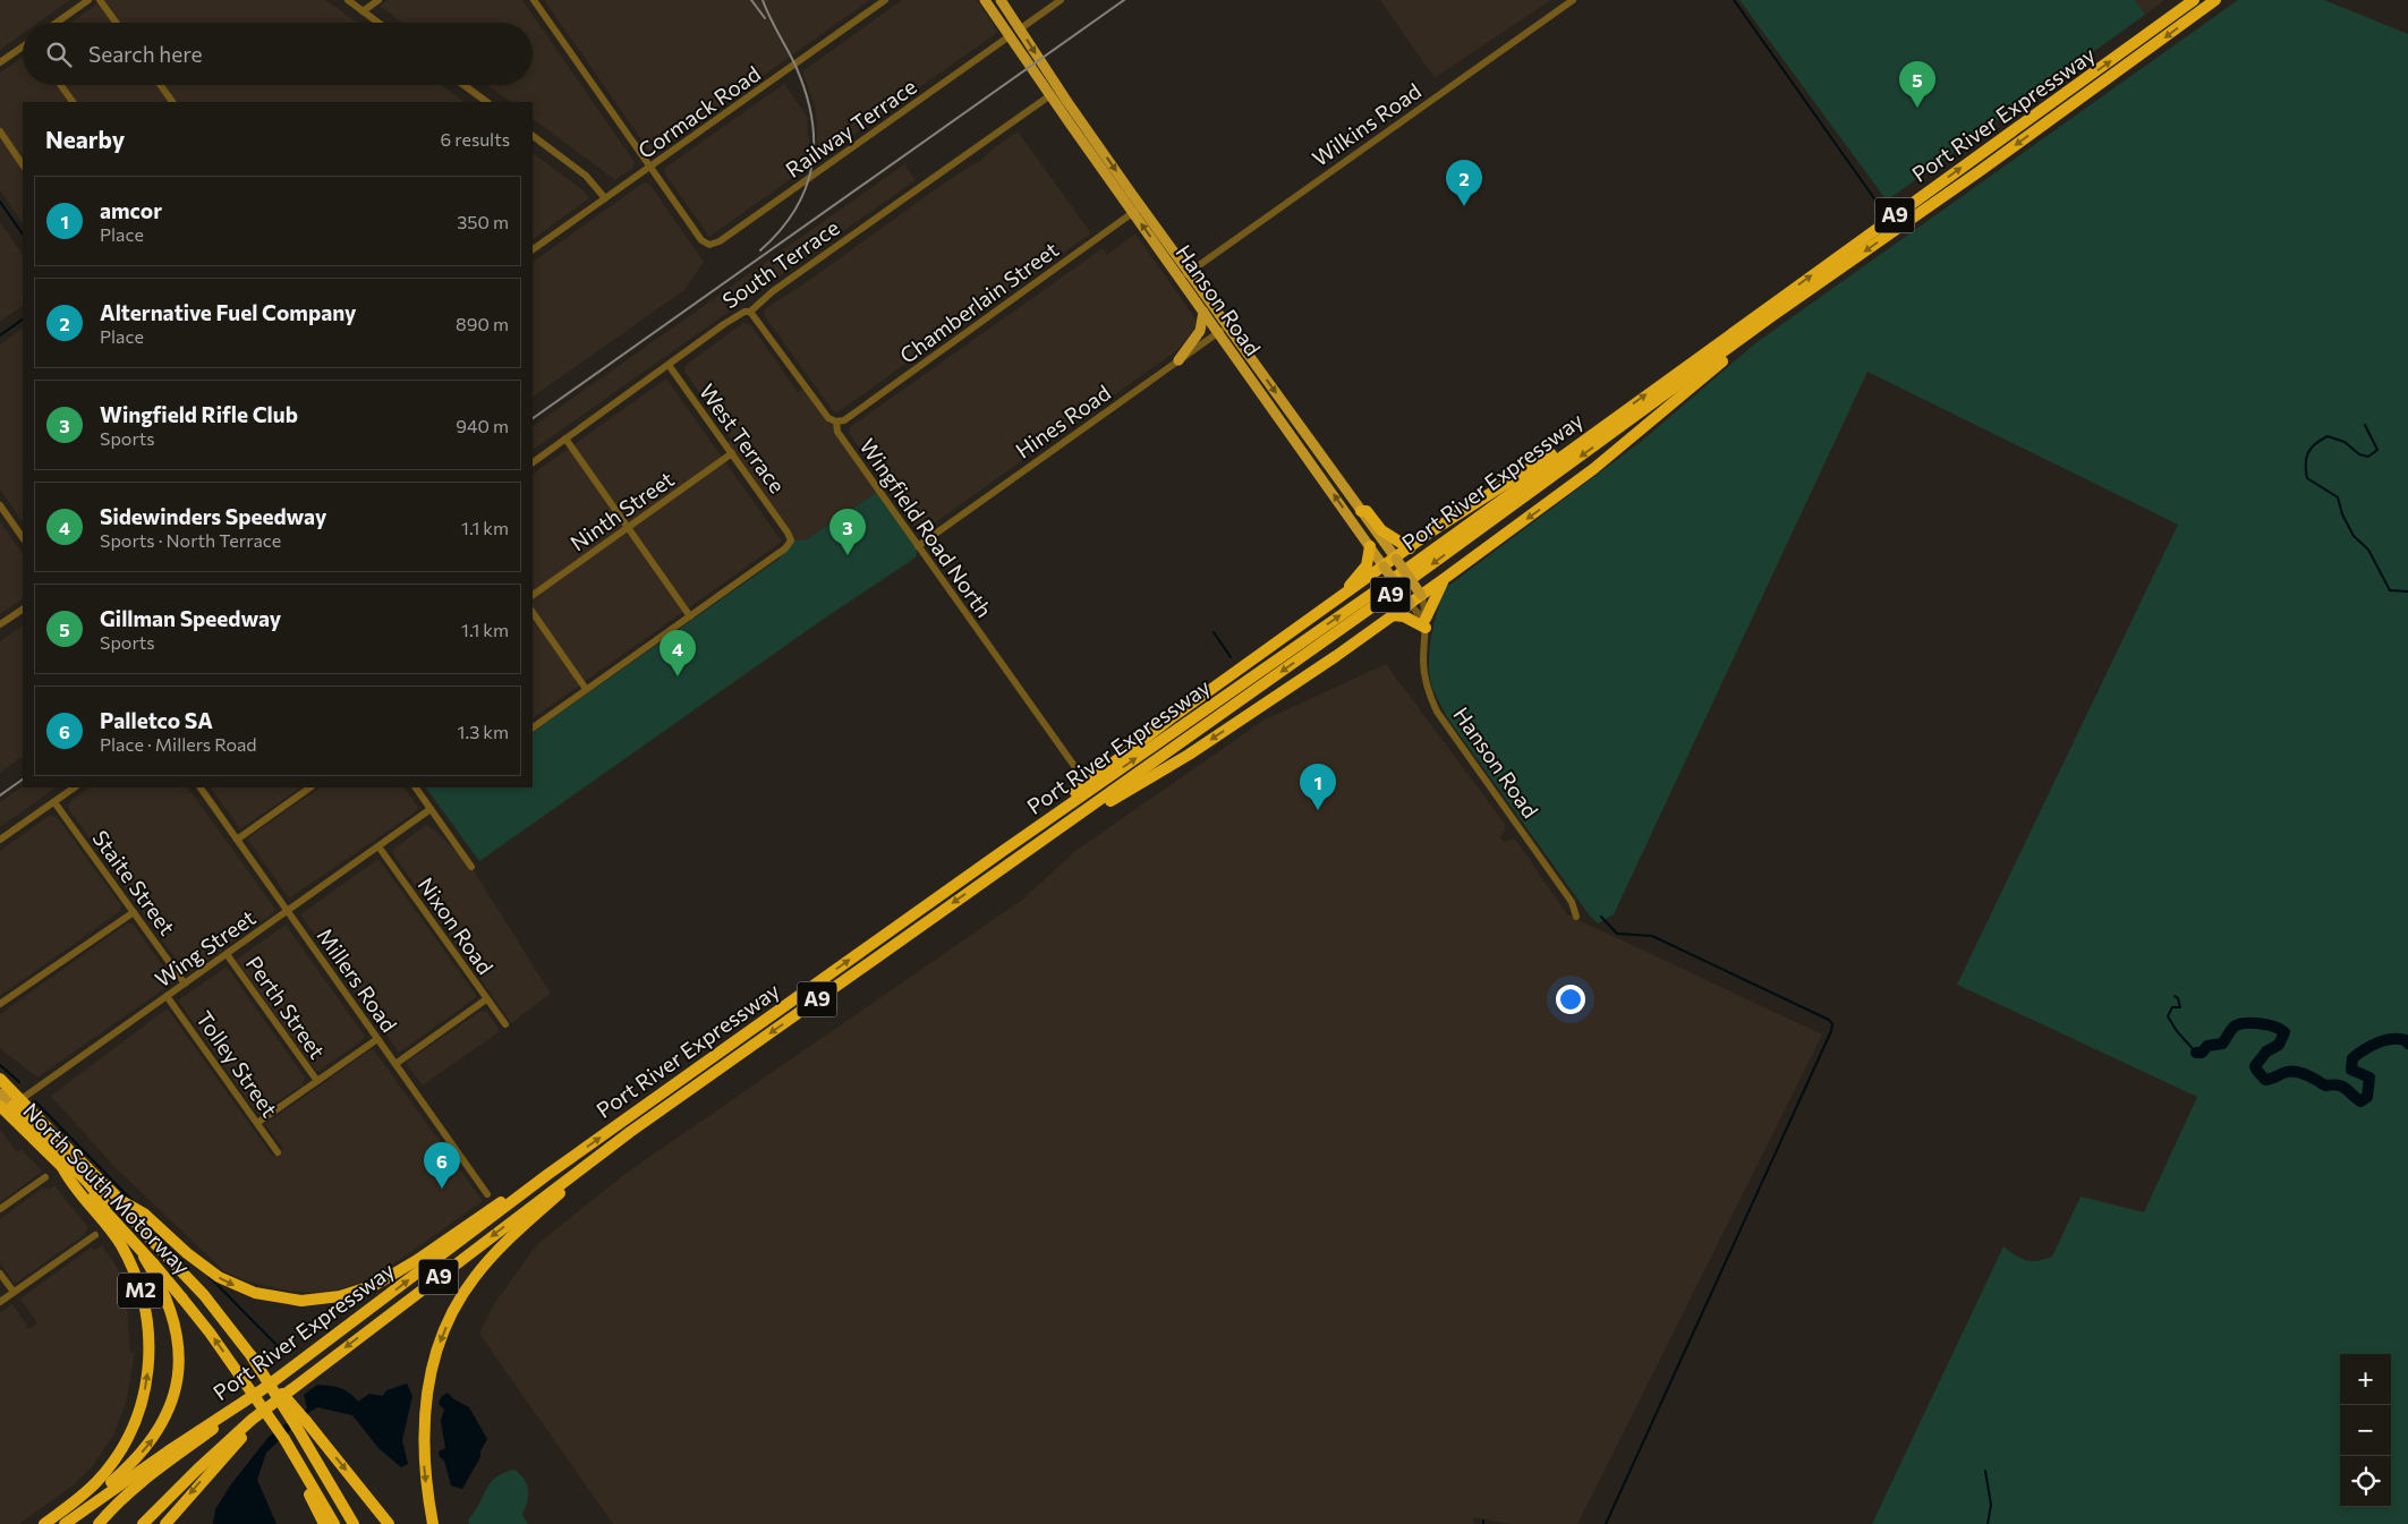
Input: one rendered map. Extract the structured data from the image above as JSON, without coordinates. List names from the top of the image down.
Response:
{
  "streets": {
    "highway": [
      "Port River Expressway",
      "A9",
      "North South Motorway",
      "M2"
    ],
    "main road": ["Hanson Road"],
    "street": [
      "Cormack Road",
      "Wilkins Road",
      "Railway Terrace",
      "South Terrace",
      "Chamberlain Street",
      "Hines Road",
      "West Terrace",
      "Ninth Street",
      "Wingfield Road North",
      "Staite Street",
      "Nixon Road",
      "Wing Street",
      "Millers Road",
      "Perth Street",
      "Tolley Street"
    ]
  },
  "crossings": [
    ["Cormack Road", "Railway Terrace"],
    ["Wilkins Road", "Hanson Road"],
    ["Railway Terrace", "Hanson Road"],
    ["South Terrace", "Hanson Road"],
    ["South Terrace", "West Terrace"],
    ["South Terrace", "Wingfield Road North"],
    ["Hanson Road", "Chamberlain Street"],
    ["Hanson Road", "Hines Road"],
    ["Chamberlain Street", "Wingfield Road North"],
    ["Hines Road", "Wingfield Road North"],
    ["West Terrace", "Ninth Street"],
    ["Staite Street", "Wing Street"],
    ["Nixon Road", "Wing Street"],
    ["Wing Street", "Millers Road"],
    ["Wing Street", "Perth Street"],
    ["Wing Street", "Tolley Street"],
    ["Wing Street", "North South Motorway"],
    ["North South Motorway", "M2"]
  ],
  "page": {
    "search": "Search here",
    "pins": [
      "5",
      "2",
      "3",
      "4",
      "1",
      "6"
    ],
    "heading": ["Nearby", "6 results"],
    "list": [
      {
        "mark": "1",
        "name": "amcor",
        "note": "Place",
        "value": "350 m"
      },
      {
        "mark": "2",
        "name": "Alternative Fuel Company",
        "note": "Place",
        "value": "890 m"
      },
      {
        "mark": "3",
        "name": "Wingfield Rifle Club",
        "note": "Sports",
        "value": "940 m"
      },
      {
        "mark": "4",
        "name": "Sidewinders Speedway",
        "note": "Sports · North Terrace",
        "value": "1.1 km"
      },
      {
        "mark": "5",
        "name": "Gillman Speedway",
        "note": "Sports",
        "value": "1.1 km"
      },
      {
        "mark": "6",
        "name": "Palletco SA",
        "note": "Place · Millers Road",
        "value": "1.3 km"
      }
    ],
    "map_buttons": ["+", "−"]
  }
}
